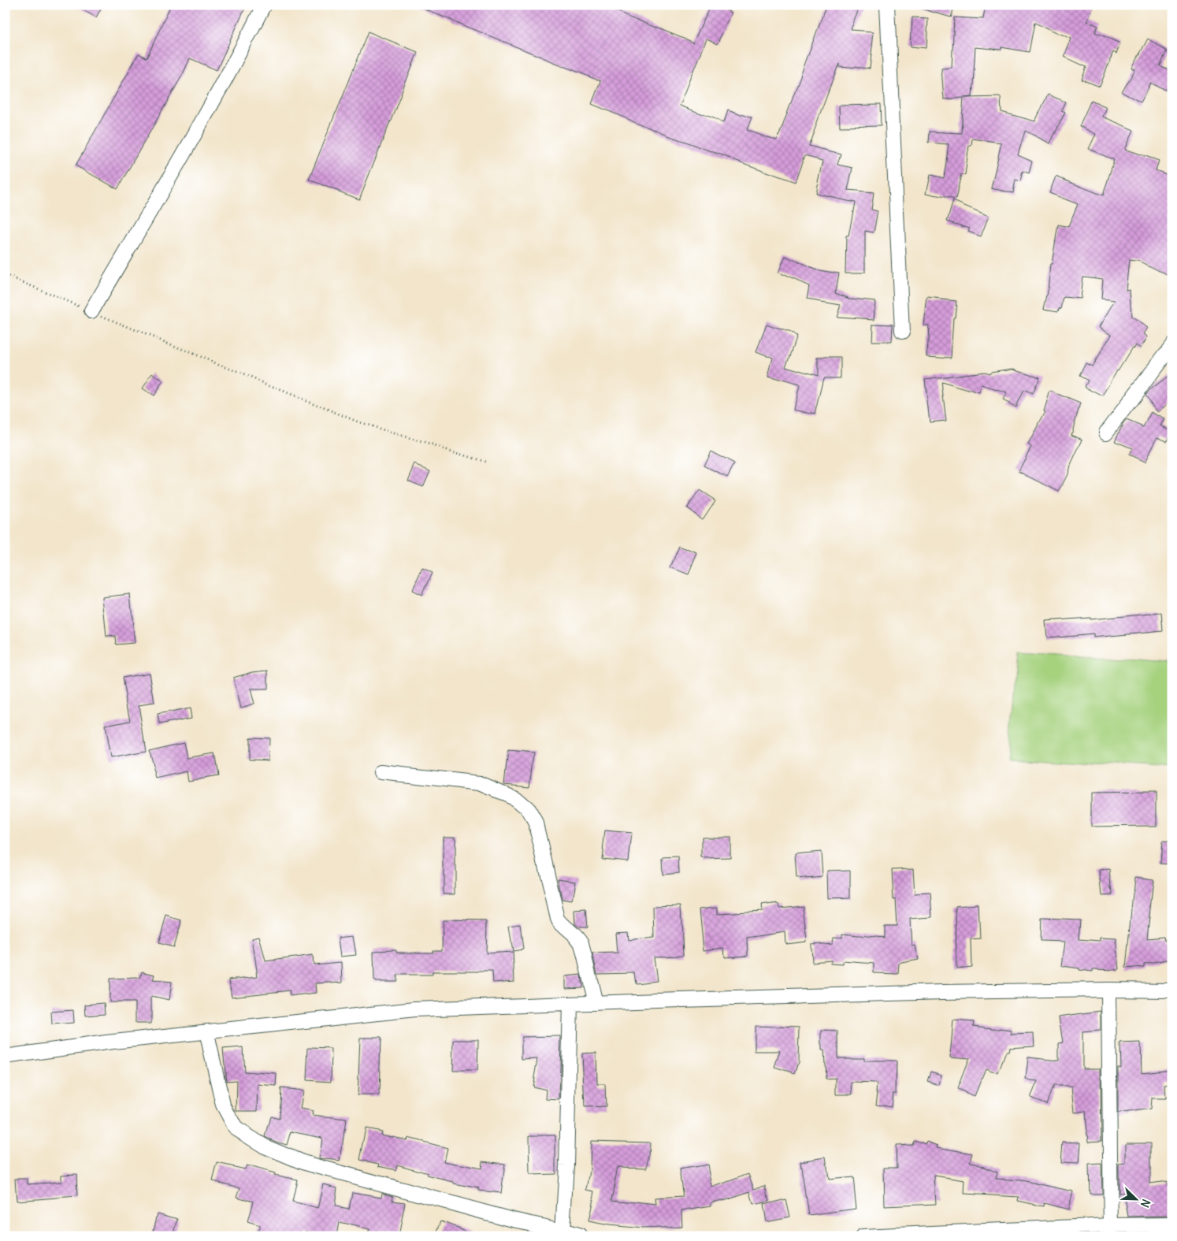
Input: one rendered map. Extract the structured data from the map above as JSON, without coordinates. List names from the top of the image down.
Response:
{
  "north": "bottom right"
}
